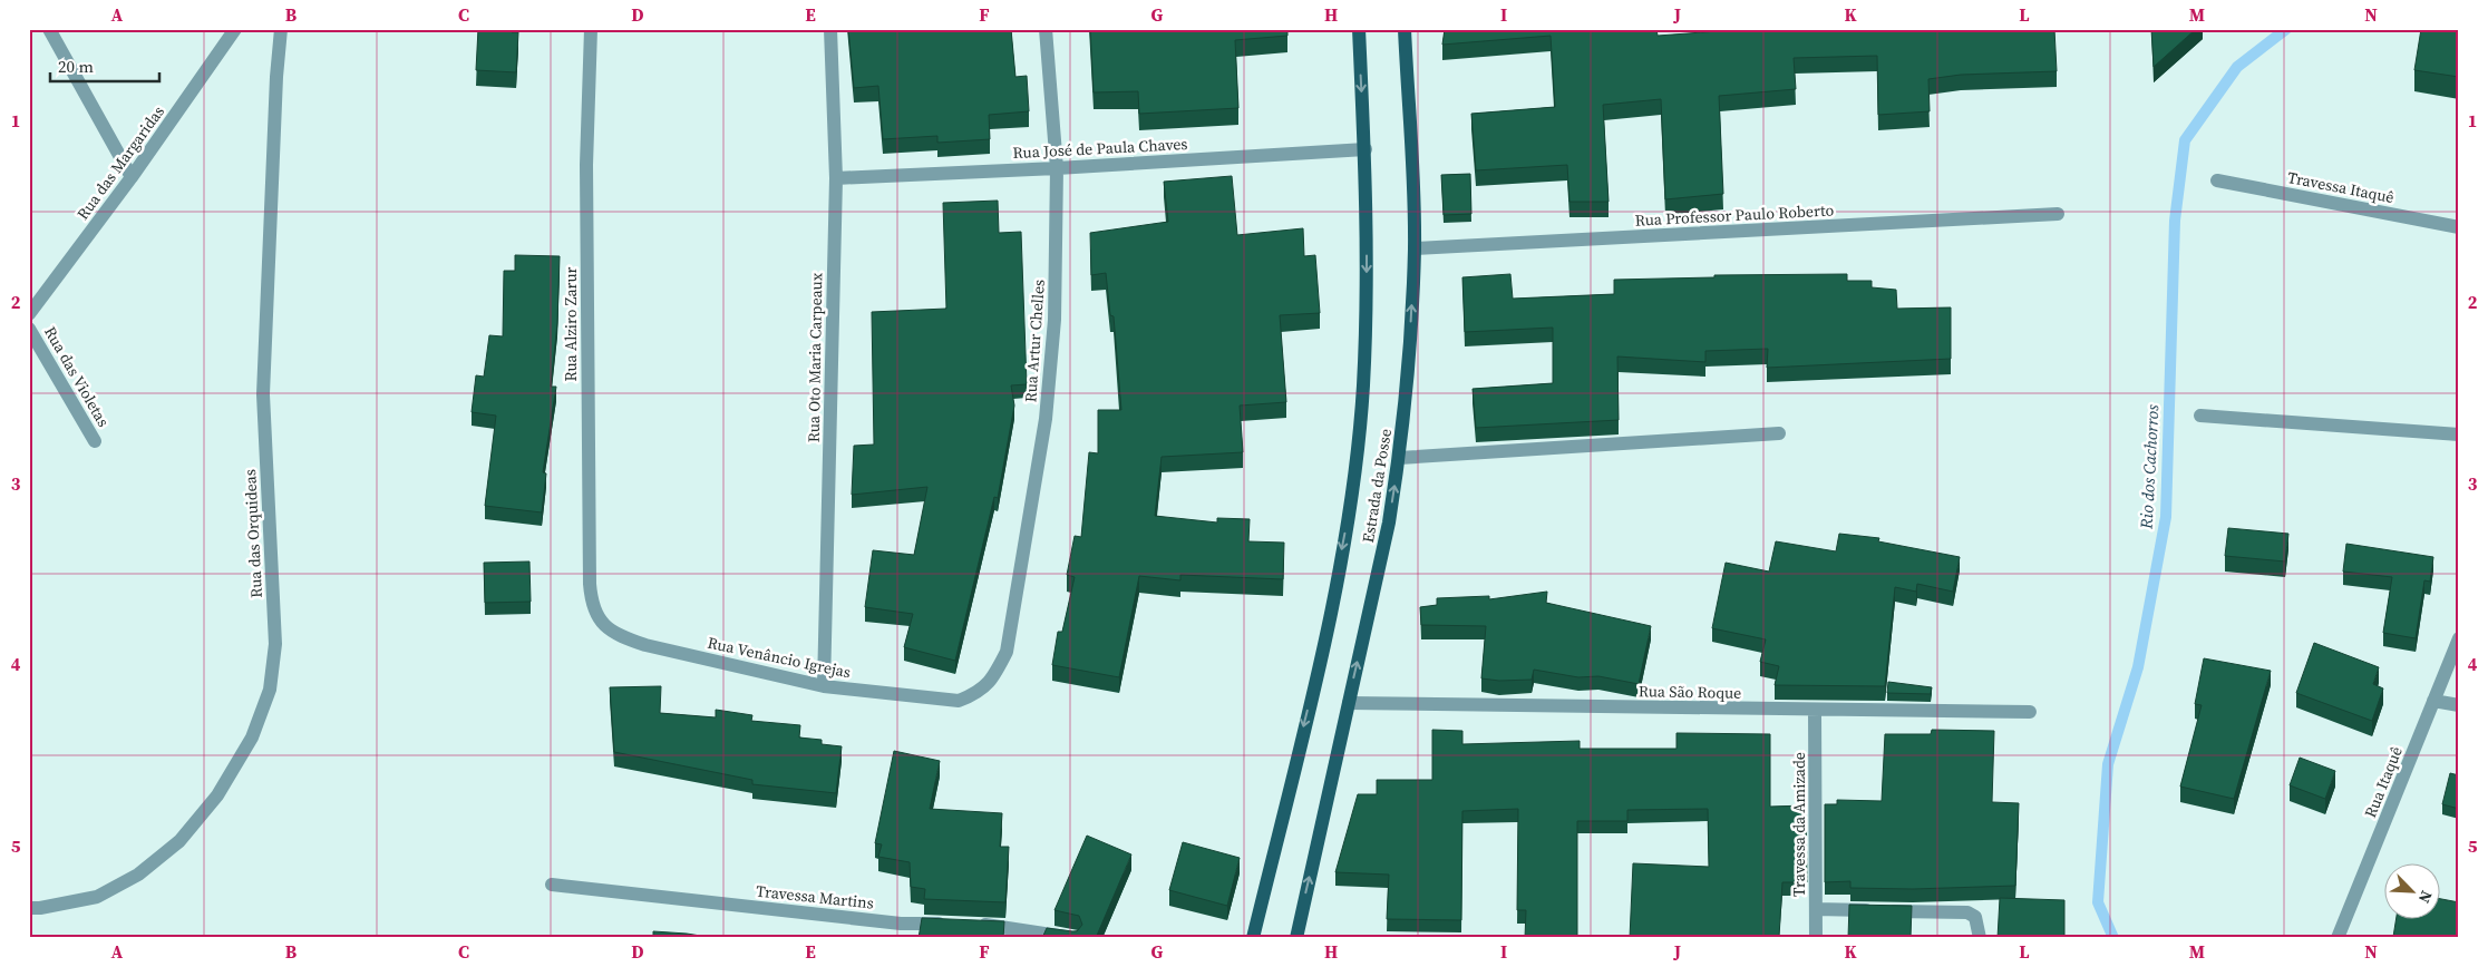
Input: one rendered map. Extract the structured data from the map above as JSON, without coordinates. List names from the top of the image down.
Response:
{
  "streets": {
    "main road": ["Estrada da Posse"],
    "street": [
      "Rua José de Paula Chaves",
      "Rua das Margaridas",
      "Travessa Itaquê",
      "Rua Professor Paulo Roberto",
      "Rua Alziro Zarur",
      "Rua Artur Chelles",
      "Rua Oto Maria Carpeaux",
      "Rua das Violetas",
      "Rua das Orquideas",
      "Rua Venâncio Igrejas",
      "Rua São Roque",
      "Rua Itaquê",
      "Travessa da Amizade",
      "Travessa Martins"
    ]
  },
  "crossings": [
    ["Rua José de Paula Chaves", "Rua Artur Chelles"],
    ["Rua José de Paula Chaves", "Rua Oto Maria Carpeaux"],
    ["Rua José de Paula Chaves", "Estrada da Posse"],
    ["Rua Professor Paulo Roberto", "Estrada da Posse"],
    ["Rua Alziro Zarur", "Rua Venâncio Igrejas"],
    ["Rua Artur Chelles", "Rua Venâncio Igrejas"],
    ["Rua Oto Maria Carpeaux", "Rua Venâncio Igrejas"],
    ["Estrada da Posse", "Rua São Roque"],
    ["Rua São Roque", "Travessa da Amizade"]
  ],
  "water": ["Rio dos Cachorros"],
  "scale_bar": "20 m",
  "north": "bottom right",
  "grid": {
    "columns": [
      "A",
      "B",
      "C",
      "D",
      "E",
      "F",
      "G",
      "H",
      "I",
      "J",
      "K",
      "L",
      "M",
      "N"
    ],
    "rows": [
      "1",
      "2",
      "3",
      "4",
      "5"
    ]
  }
}
